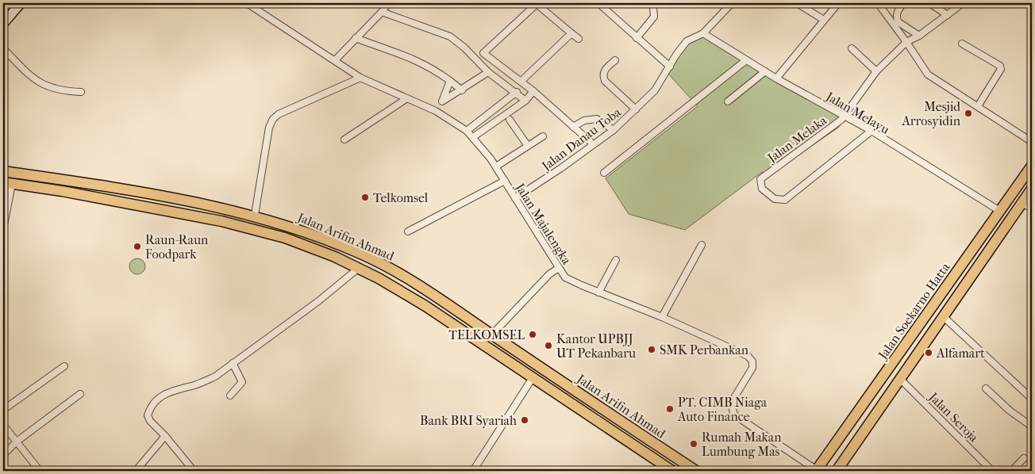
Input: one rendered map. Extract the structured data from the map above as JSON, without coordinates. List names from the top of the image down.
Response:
{
  "streets": {
    "main road": ["Jalan Arifin Ahmad", "Jalan Soekarno Hatta"],
    "street": [
      "Jalan Melayu",
      "Jalan Danau Toba",
      "Jalan Melaka",
      "Jalan Majalengka",
      "Jalan Seroja"
    ]
  },
  "crossings": [
    ["Jalan Melayu", "Jalan Danau Toba"],
    ["Jalan Melayu", "Jalan Melaka"],
    ["Jalan Melayu", "Jalan Soekarno Hatta"],
    ["Jalan Danau Toba", "Jalan Majalengka"],
    ["Jalan Majalengka", "Jalan Soekarno Hatta"]
  ],
  "places": [
    "Mesjid Arrosyidin",
    "Telkomsel",
    "Raun-Raun Foodpark",
    "TELKOMSEL",
    "Kantor UPBJJ UT Pekanbaru",
    "SMK Perbankan",
    "Alfamart",
    "PT. CIMB Niaga Auto Finance",
    "Bank BRI Syariah",
    "Rumah Makan Lumbung Mas"
  ]
}
